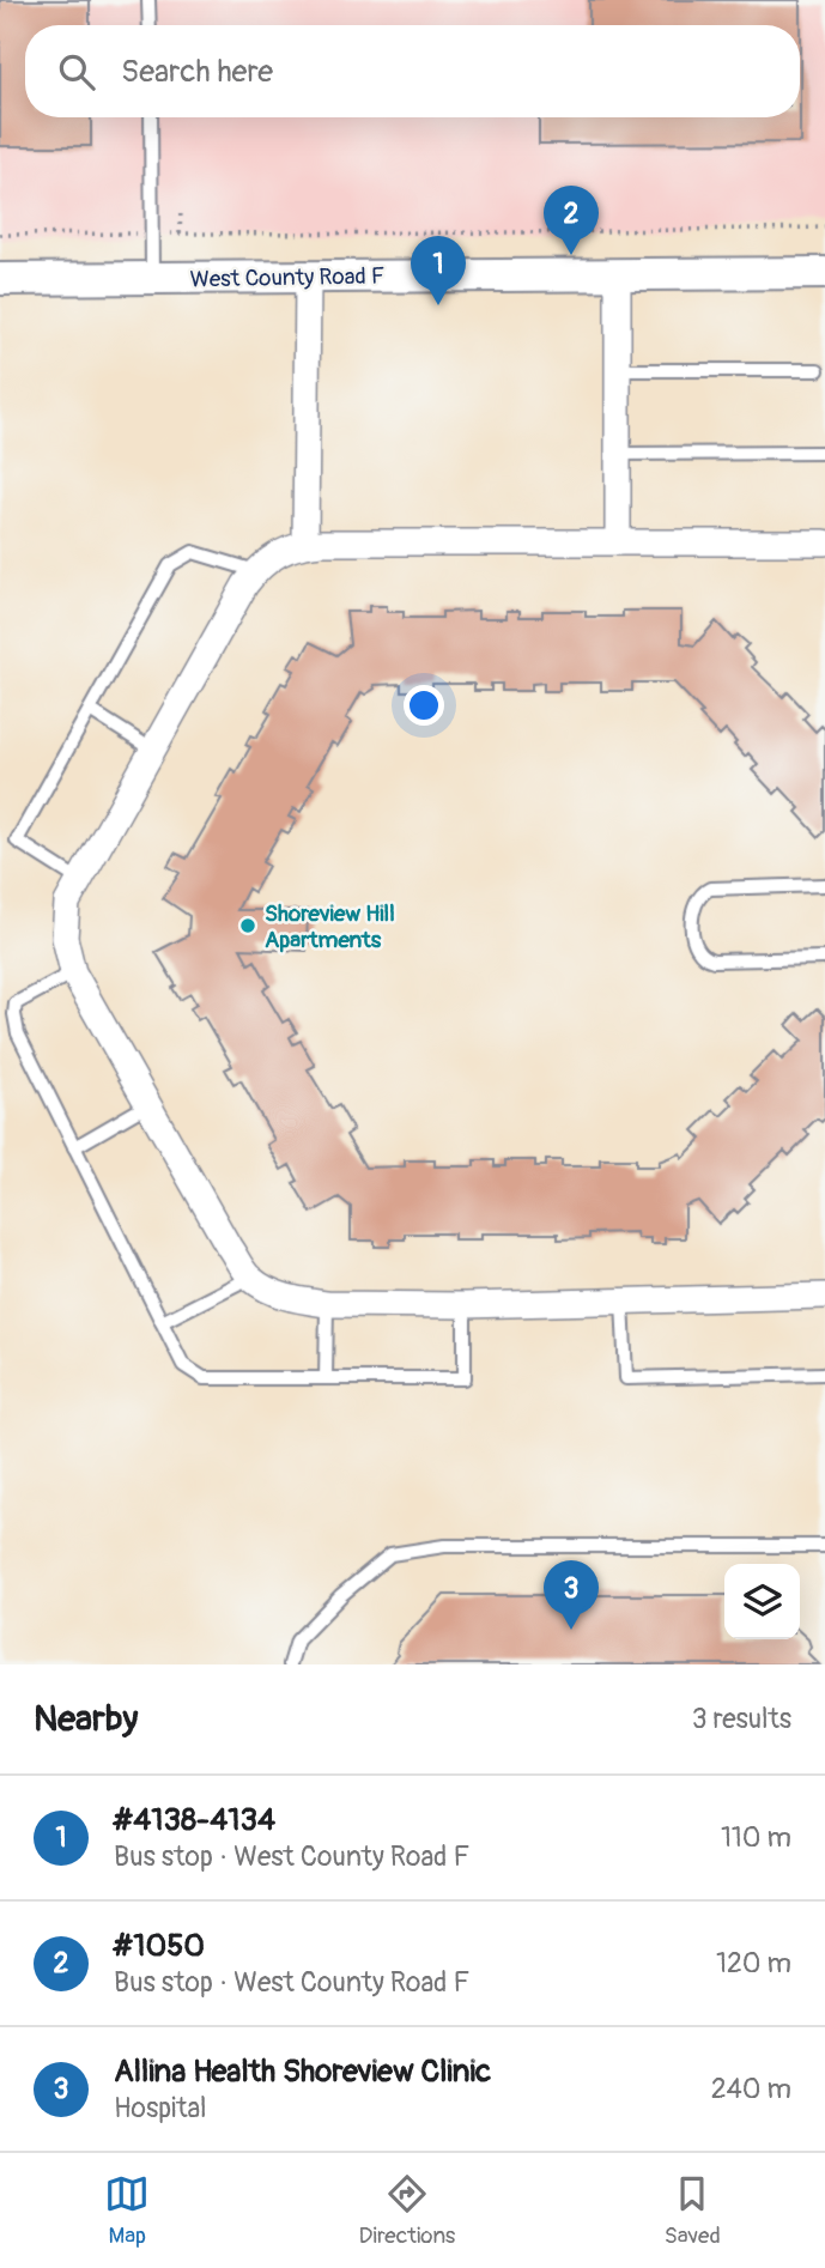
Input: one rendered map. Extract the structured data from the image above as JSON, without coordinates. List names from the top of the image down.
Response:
{
  "streets": {
    "street": ["West County Road F"]
  },
  "places": ["Shoreview Hill Apartments"],
  "page": {
    "search": "Search here",
    "pins": ["2", "1", "3"],
    "heading": ["Nearby", "3 results"],
    "list": [
      {
        "mark": "1",
        "name": "#4138-4134",
        "note": "Bus stop · West County Road F",
        "value": "110 m"
      },
      {
        "mark": "2",
        "name": "#1050",
        "note": "Bus stop · West County Road F",
        "value": "120 m"
      },
      {
        "mark": "3",
        "name": "Allina Health Shoreview Clinic",
        "note": "Hospital",
        "value": "240 m"
      }
    ],
    "nav": ["Map", "Directions", "Saved"]
  }
}
